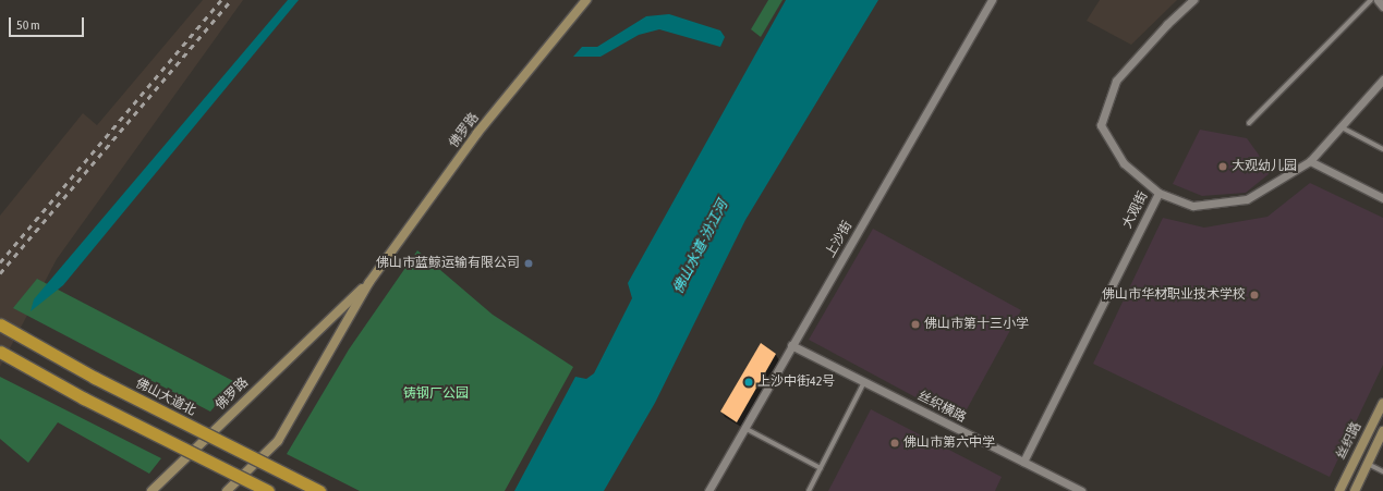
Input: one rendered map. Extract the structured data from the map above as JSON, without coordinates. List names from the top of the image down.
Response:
{
  "streets": {
    "highway": ["佛山大道北"],
    "main road": ["佛罗路", "丝织路"],
    "street": ["大观街", "上沙街", "丝织横路"]
  },
  "crossings": [
    ["大观街", "丝织横路"],
    ["上沙街", "丝织横路"]
  ],
  "water": ["佛山水道-汾江河"],
  "parks": ["铸钢厂公园"],
  "places": [
    "大观幼儿园",
    "佛山市蓝鲸运输有限公司",
    "佛山市华材职业技术学校",
    "佛山市第十三小学",
    "上沙中街42号",
    "佛山市第六中学"
  ],
  "scale_bar": "50 m"
}
